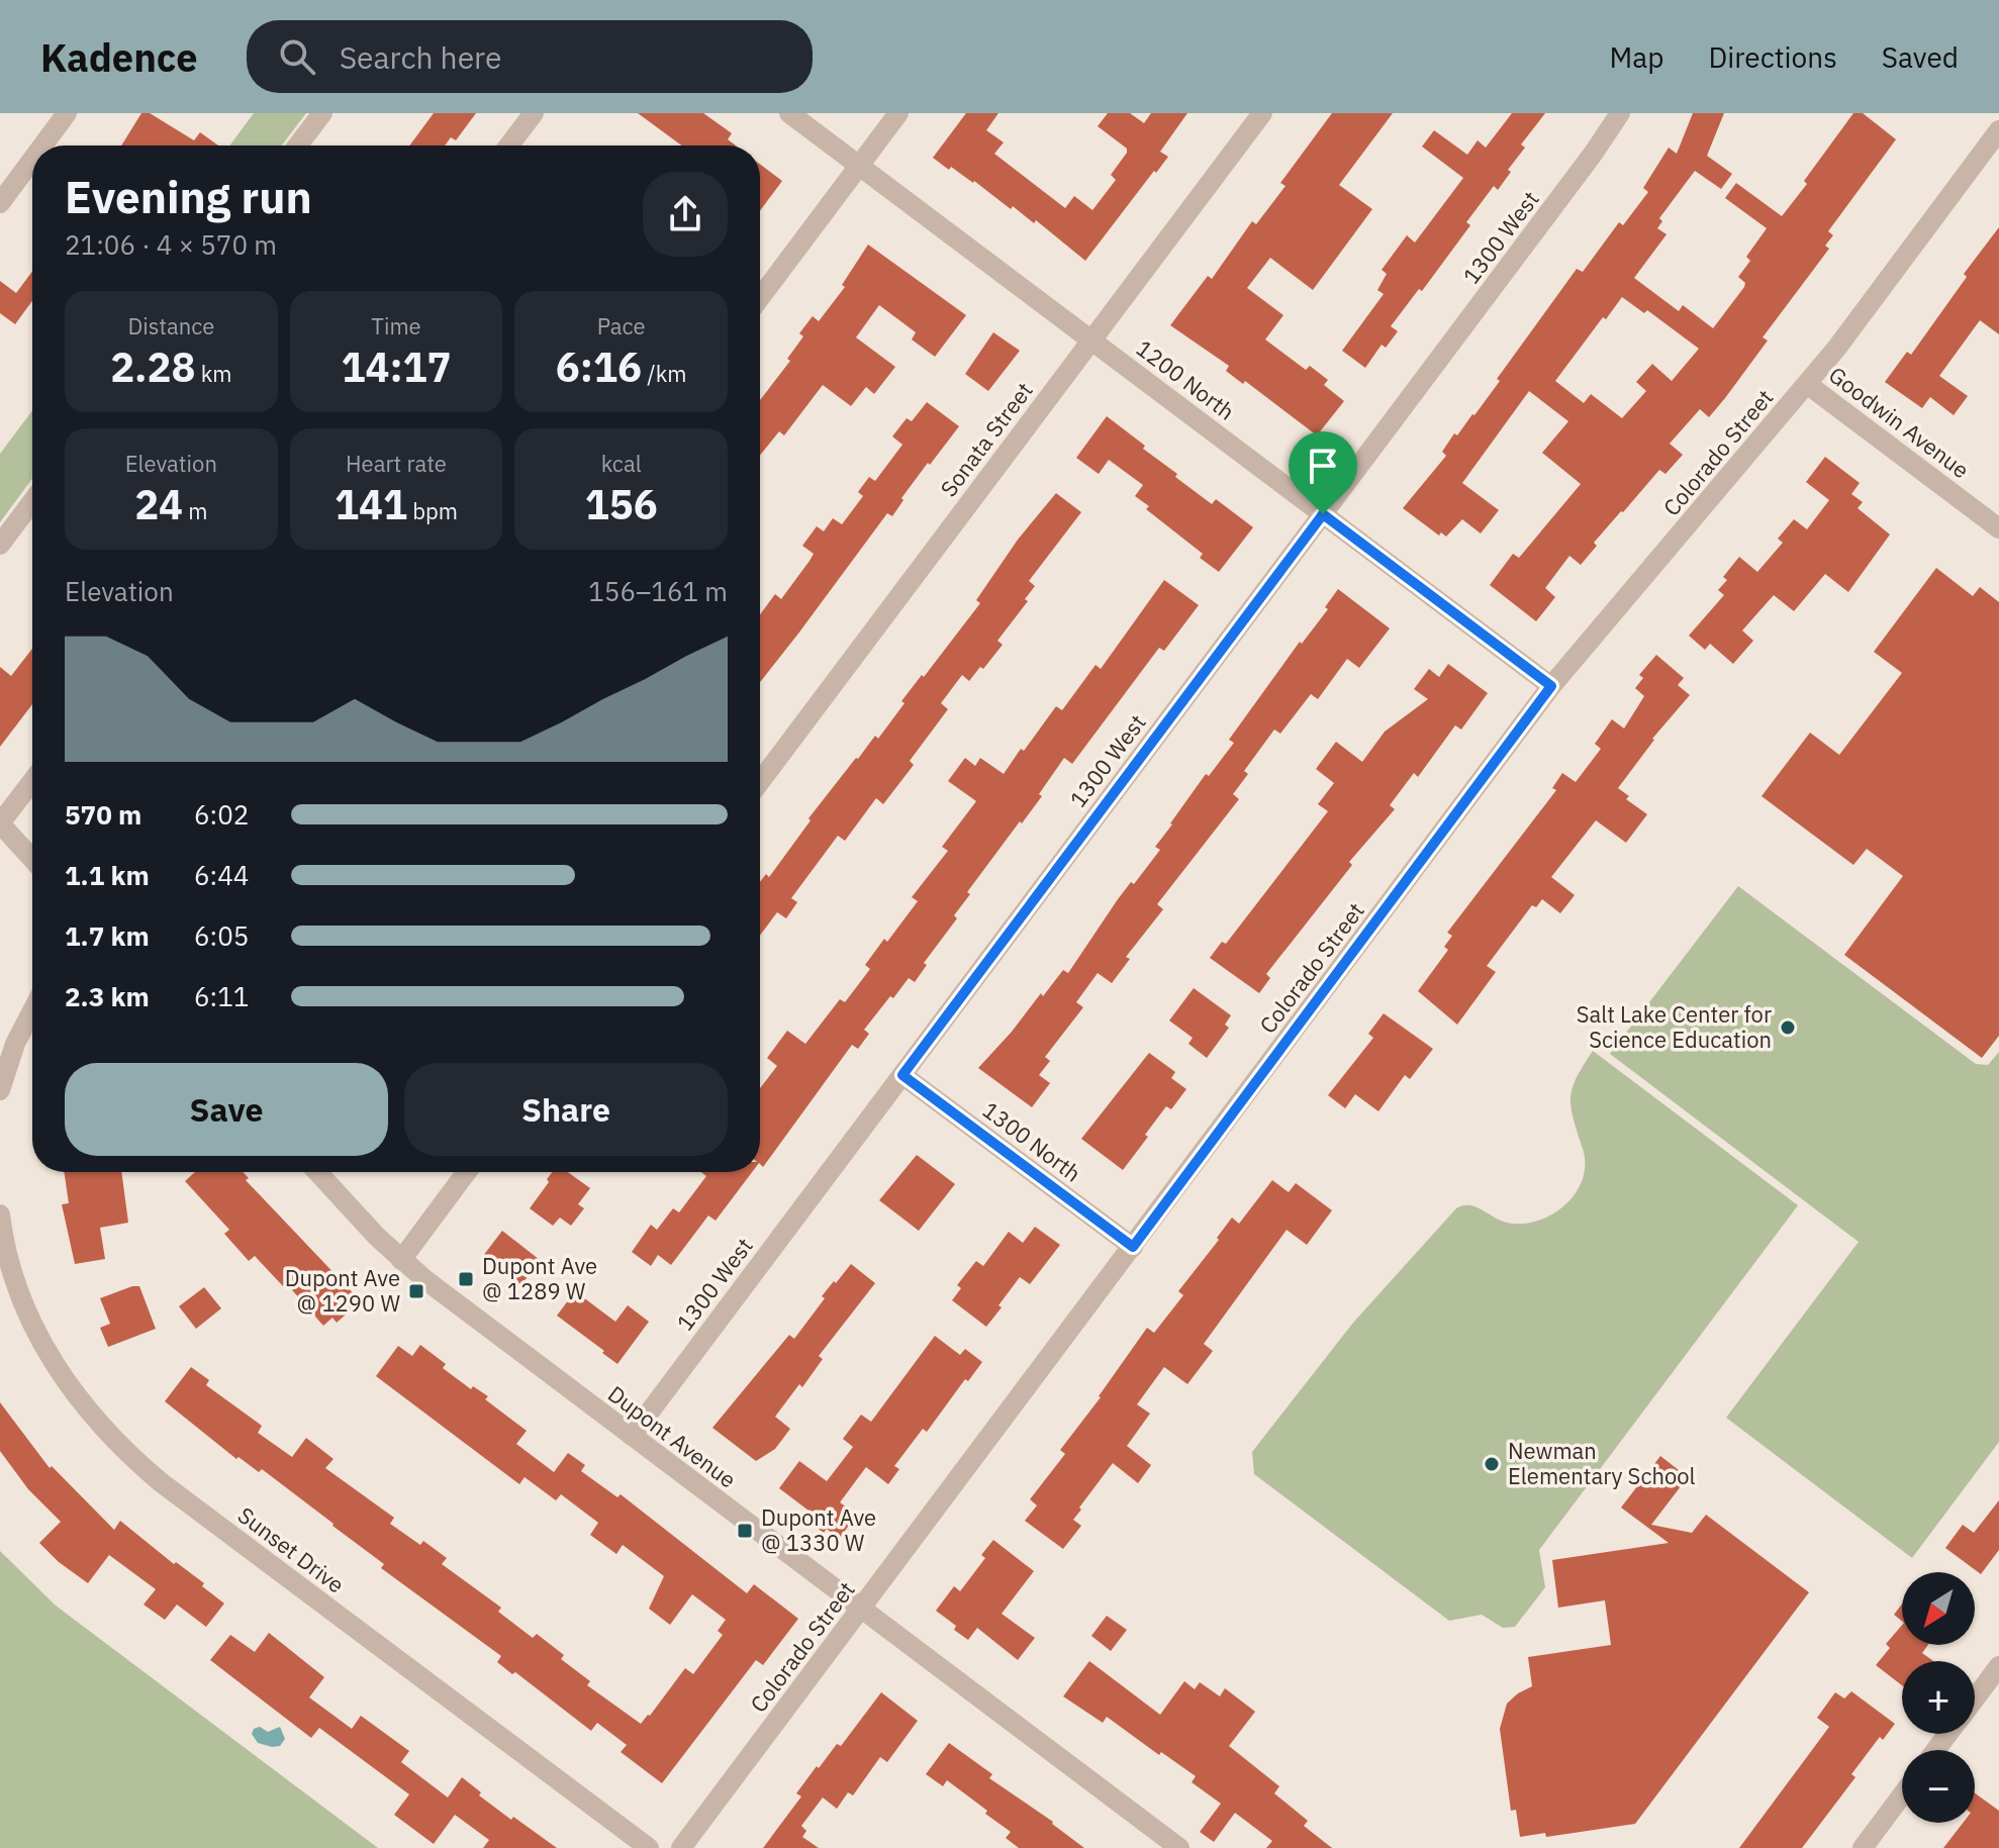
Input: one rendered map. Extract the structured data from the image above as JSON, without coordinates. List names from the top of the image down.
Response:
{
  "streets": {
    "street": [
      "1300 West",
      "1200 North",
      "Goodwin Avenue",
      "Sonata Street",
      "Colorado Street",
      "1300 North",
      "Dupont Avenue",
      "Sunset Drive"
    ]
  },
  "crossings": [
    ["1300 West", "1200 North"],
    ["1300 West", "1300 North"],
    ["1300 West", "Dupont Avenue"],
    ["1200 North", "Sonata Street"],
    ["1200 North", "Colorado Street"],
    ["Goodwin Avenue", "Colorado Street"],
    ["Colorado Street", "1300 North"],
    ["Colorado Street", "Dupont Avenue"]
  ],
  "places": {
    "other": ["Salt Lake Center for Science Education", "Newman Elementary School"],
    "transit": ["Dupont Ave @ 1289 W", "Dupont Ave @ 1290 W", "Dupont Ave @ 1330 W"]
  },
  "north": "bottom left",
  "page": {
    "header": "Kadence",
    "search": "Search here",
    "nav": ["Map", "Directions", "Saved"],
    "heading": ["Evening run", "21:06 · 4 × 570 m"],
    "stats": [
      ["Distance", "2.28 km"],
      ["Time", "14:17"],
      ["Pace", "6:16 /km"],
      ["Elevation", "24 m"],
      ["Heart rate", "141 bpm"],
      ["kcal", "156"]
    ],
    "chart": ["Elevation", "156–161 m"],
    "list": [
      {
        "name": "570 m",
        "note": "6:02"
      },
      {
        "name": "1.1 km",
        "note": "6:44"
      },
      {
        "name": "1.7 km",
        "note": "6:05"
      },
      {
        "name": "2.3 km",
        "note": "6:11"
      }
    ],
    "buttons": ["Save", "Share"],
    "map_buttons": ["+", "−"]
  }
}
